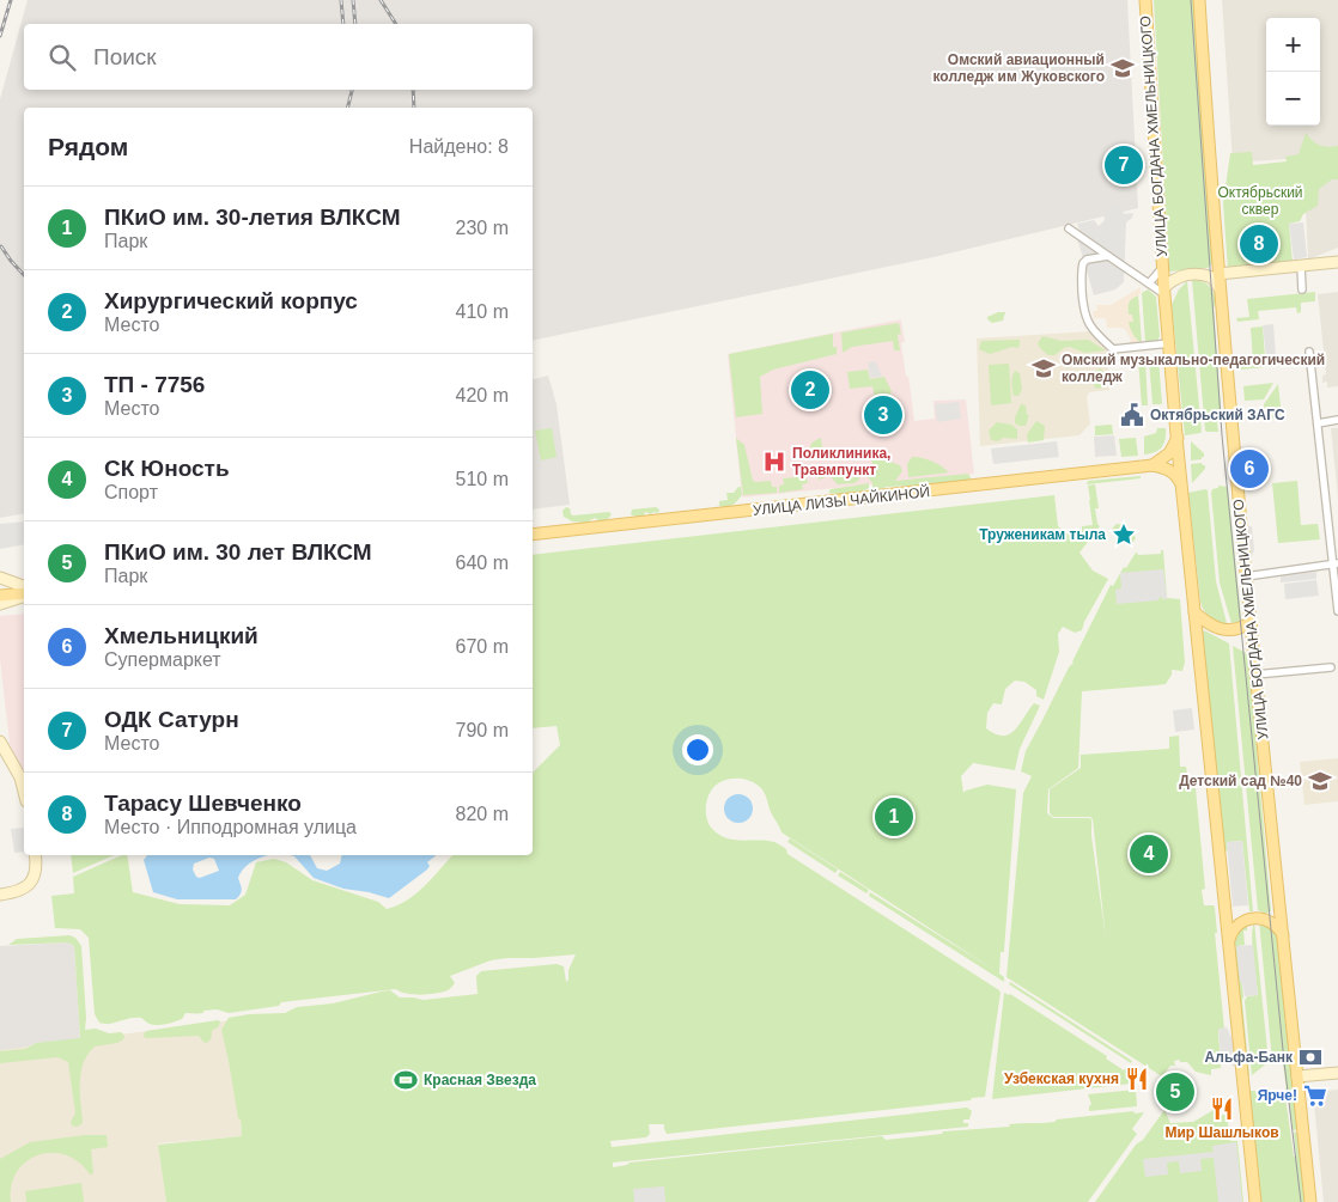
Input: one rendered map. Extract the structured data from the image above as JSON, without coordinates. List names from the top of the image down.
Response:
{
  "streets": {
    "main road": ["УЛИЦА БОГДАНА ХМЕЛЬНИЦКОГО", "УЛИЦА ЛИЗЫ ЧАЙКИНОЙ"]
  },
  "parks": ["Октябрьский сквер"],
  "places": {
    "school or university": ["Омский авиационный колледж им Жуковского", "Омский музыкально-педагогический колледж", "Детский сад №40"],
    "public building": ["Октябрьский ЗАГС"],
    "hospital": ["Поликлиника, Травмпункт"],
    "place": ["Труженикам тыла"],
    "bank": ["Альфа-Банк"],
    "restaurant": ["Узбекская кухня", "Мир Шашлыков"],
    "sports": ["Красная Звезда"],
    "supermarket": ["Ярче!"]
  },
  "page": {
    "map_buttons": ["+", "−"],
    "search": "Поиск",
    "heading": ["Рядом", "Найдено: 8"],
    "pins": [
      "7",
      "8",
      "2",
      "3",
      "6",
      "1",
      "4",
      "5"
    ],
    "list": [
      {
        "mark": "1",
        "name": "ПКиО им. 30-летия ВЛКСМ",
        "note": "Парк",
        "value": "230 m"
      },
      {
        "mark": "2",
        "name": "Хирургический корпус",
        "note": "Место",
        "value": "410 m"
      },
      {
        "mark": "3",
        "name": "ТП - 7756",
        "note": "Место",
        "value": "420 m"
      },
      {
        "mark": "4",
        "name": "СК Юность",
        "note": "Спорт",
        "value": "510 m"
      },
      {
        "mark": "5",
        "name": "ПКиО им. 30 лет ВЛКСМ",
        "note": "Парк",
        "value": "640 m"
      },
      {
        "mark": "6",
        "name": "Хмельницкий",
        "note": "Супермаркет",
        "value": "670 m"
      },
      {
        "mark": "7",
        "name": "ОДК Сатурн",
        "note": "Место",
        "value": "790 m"
      },
      {
        "mark": "8",
        "name": "Тарасу Шевченко",
        "note": "Место · Ипподромная улица",
        "value": "820 m"
      }
    ]
  }
}
